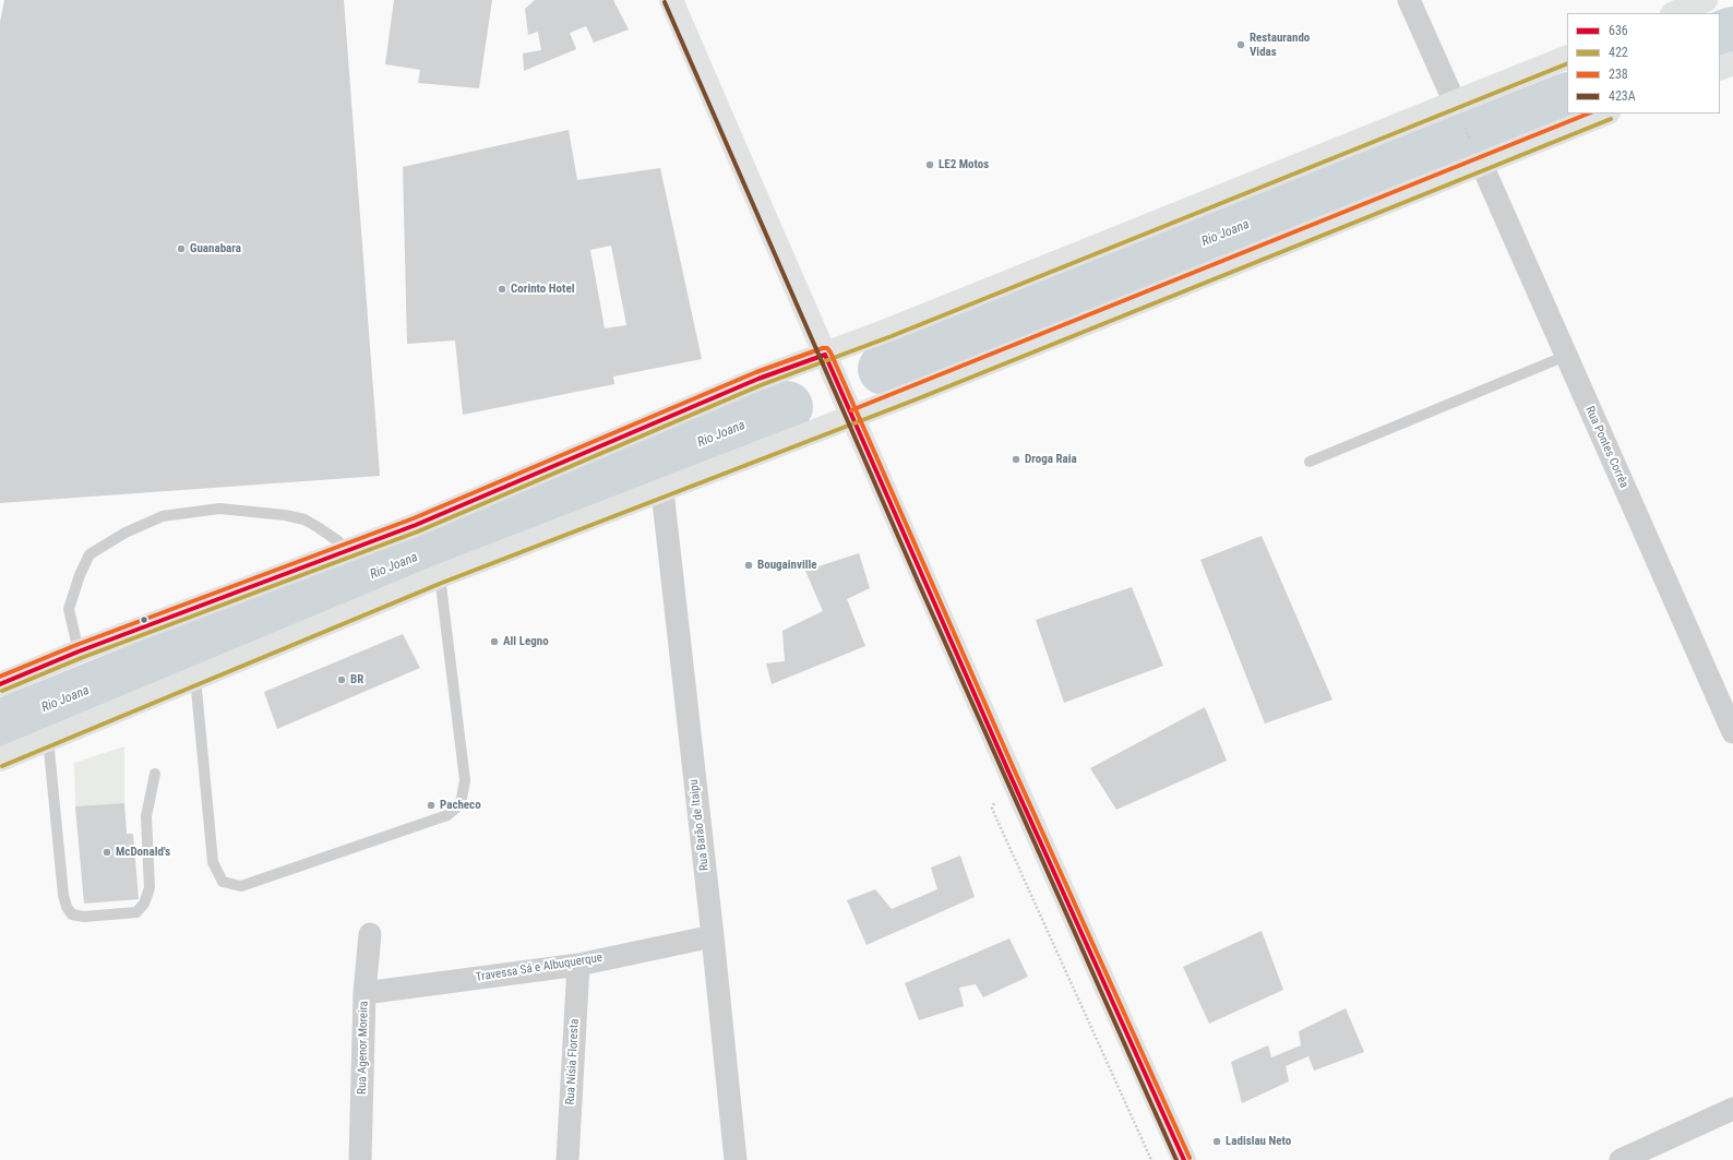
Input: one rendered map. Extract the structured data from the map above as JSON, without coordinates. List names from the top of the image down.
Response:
{
  "streets": {
    "street": [
      "Rua Pontes Corrêa",
      "Rua Barão de Itaipu",
      "Travessa Sá e Albuquerque",
      "Rua Agenor Moreira",
      "Rua Nísia Floresta"
    ]
  },
  "crossings": [
    ["Rua Barão de Itaipu", "Travessa Sá e Albuquerque"],
    ["Travessa Sá e Albuquerque", "Rua Agenor Moreira"],
    ["Travessa Sá e Albuquerque", "Rua Nísia Floresta"]
  ],
  "water": ["Rio Joana"],
  "places": [
    "Restaurando Vidas",
    "LE2 Motos",
    "Guanabara",
    "Corinto Hotel",
    "Droga Raia",
    "Bougainville",
    "All Legno",
    "BR",
    "Pacheco",
    "McDonald's",
    "Ladislau Neto"
  ],
  "lines": [
    "transit line 423A",
    "transit line 422",
    "transit line 238",
    "transit line 636"
  ],
  "legend": [
    "636",
    "422",
    "238",
    "423A"
  ]
}
